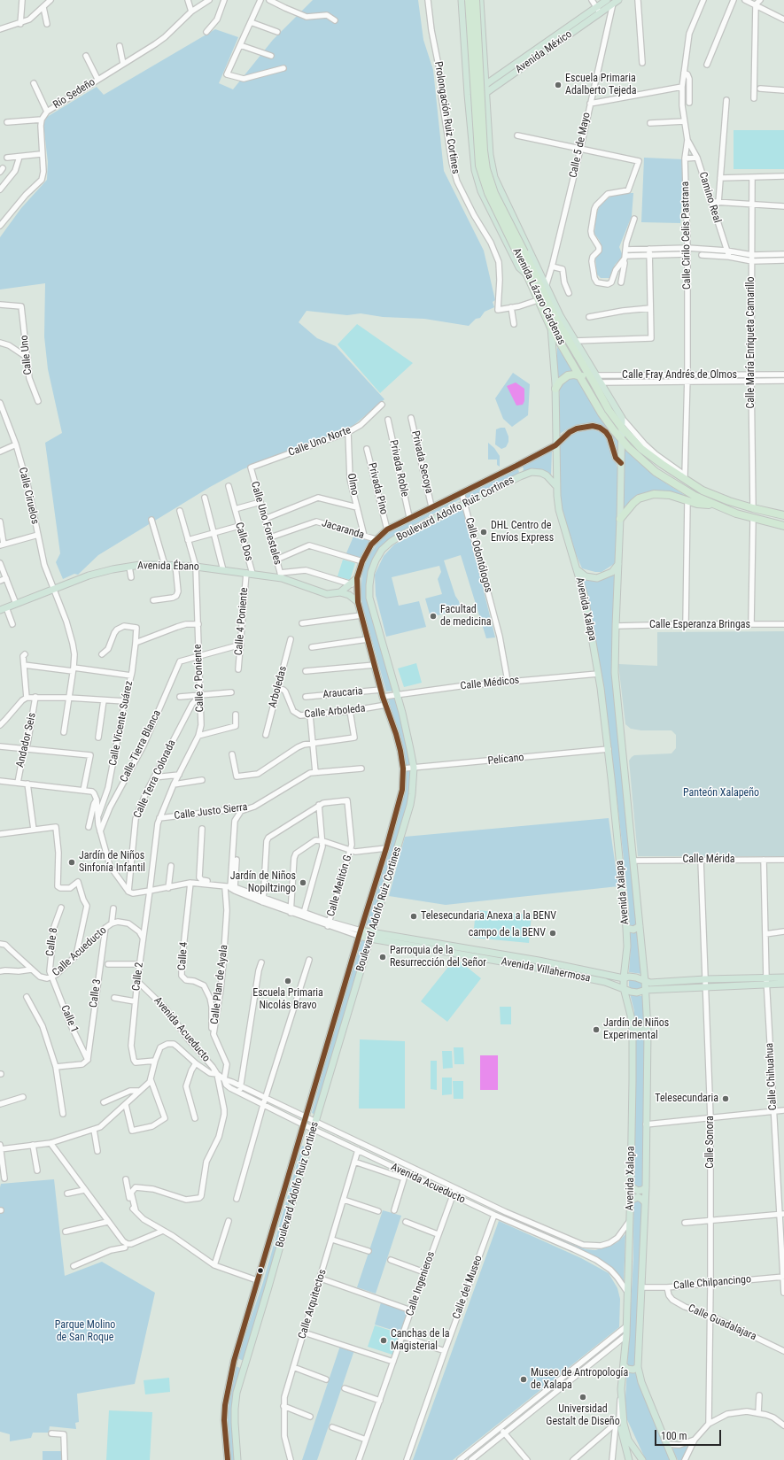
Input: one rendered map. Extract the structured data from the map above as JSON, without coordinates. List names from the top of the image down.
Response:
{
  "streets": {
    "highway": ["Avenida Lázaro Cárdenas"],
    "main road": [
      "Avenida México",
      "Boulevard Adolfo Ruiz Cortines",
      "Avenida Ébano",
      "Avenida Xalapa",
      "Avenida Villahermosa"
    ],
    "street": [
      "Río Sedeño",
      "Prolongación Ruiz Cortines",
      "Calle 5 de Mayo",
      "Camino Real",
      "Calle Cirilo Celis Pastrana",
      "Calle María Enriqueta Camarillo",
      "Calle Uno",
      "Calle Fray Andrés de Olmos",
      "Calle Uno Norte",
      "Privada Secoya",
      "Privada Roble",
      "Olmo",
      "Privada Pino",
      "Calle Ciruelos",
      "Calle Uno Forestales",
      "Jacaranda",
      "Calle Dos",
      "Calle Odontólogos",
      "Calle 4 Poniente",
      "Calle Esperanza Bringas",
      "Calle 2 Poniente",
      "Calle Médicos",
      "Arboledas",
      "Araucaria",
      "Calle Arboleda",
      "Calle Vicente Suárez",
      "Andador Seis",
      "Calle Tierra Blanca",
      "Pelícano",
      "Calle Terra Colorada",
      "Calle Justo Sierra",
      "Calle Mérida",
      "Calle Melitón G.",
      "Calle 8",
      "Calle Acueducto",
      "Calle 4",
      "Calle 2",
      "Calle Plan de Ayala",
      "Calle 3",
      "Calle 1",
      "Avenida Acueducto",
      "Calle Chihuahua",
      "Calle Sonora",
      "Calle Chilpancingo",
      "Calle Ingenieros",
      "Calle del Museo",
      "Calle Arquitectos",
      "Calle Guadalajara"
    ]
  },
  "crossings": [
    ["Avenida México", "Calle 5 de Mayo"],
    ["Camino Real", "Calle Cirilo Celis Pastrana"],
    ["Calle Cirilo Celis Pastrana", "Calle Fray Andrés de Olmos"],
    ["Avenida Lázaro Cárdenas", "Calle María Enriqueta Camarillo"],
    ["Avenida Lázaro Cárdenas", "Calle Fray Andrés de Olmos"],
    ["Avenida Lázaro Cárdenas", "Avenida Xalapa"],
    ["Calle María Enriqueta Camarillo", "Calle Fray Andrés de Olmos"],
    ["Calle Uno Norte", "Olmo"],
    ["Calle Uno Norte", "Calle Uno Forestales"],
    ["Privada Secoya", "Boulevard Adolfo Ruiz Cortines"],
    ["Privada Roble", "Boulevard Adolfo Ruiz Cortines"],
    ["Olmo", "Jacaranda"],
    ["Privada Pino", "Boulevard Adolfo Ruiz Cortines"],
    ["Calle Ciruelos", "Avenida Ébano"],
    ["Boulevard Adolfo Ruiz Cortines", "Jacaranda"],
    ["Boulevard Adolfo Ruiz Cortines", "Calle Odontólogos"],
    ["Boulevard Adolfo Ruiz Cortines", "Avenida Xalapa"],
    ["Boulevard Adolfo Ruiz Cortines", "Calle Médicos"],
    ["Boulevard Adolfo Ruiz Cortines", "Araucaria"],
    ["Boulevard Adolfo Ruiz Cortines", "Calle Arboleda"],
    ["Boulevard Adolfo Ruiz Cortines", "Pelícano"],
    ["Boulevard Adolfo Ruiz Cortines", "Avenida Villahermosa"],
    ["Boulevard Adolfo Ruiz Cortines", "Avenida Acueducto"],
    ["Calle Uno Forestales", "Jacaranda"],
    ["Calle Uno Forestales", "Avenida Ébano"],
    ["Calle Dos", "Avenida Ébano"],
    ["Calle Dos", "Calle 4 Poniente"],
    ["Calle Odontólogos", "Calle Médicos"],
    ["Avenida Ébano", "Calle 4 Poniente"],
    ["Avenida Ébano", "Calle 2 Poniente"],
    ["Avenida Xalapa", "Calle Esperanza Bringas"],
    ["Avenida Xalapa", "Calle Médicos"],
    ["Avenida Xalapa", "Pelícano"],
    ["Avenida Xalapa", "Calle Mérida"],
    ["Avenida Xalapa", "Avenida Villahermosa"],
    ["Avenida Xalapa", "Avenida Acueducto"],
    ["Avenida Xalapa", "Calle Chilpancingo"],
    ["Calle 2 Poniente", "Calle Tierra Blanca"],
    ["Calle 2 Poniente", "Calle Terra Colorada"],
    ["Calle 2 Poniente", "Calle Justo Sierra"],
    ["Calle 2 Poniente", "Calle 2"],
    ["Arboledas", "Calle Arboleda"],
    ["Calle Terra Colorada", "Avenida Villahermosa"],
    ["Calle Justo Sierra", "Calle 2"],
    ["Calle Mérida", "Calle Chihuahua"],
    ["Calle Mérida", "Calle Sonora"],
    ["Calle Melitón G.", "Avenida Villahermosa"],
    ["Calle 8", "Calle Acueducto"],
    ["Calle 8", "Calle 1"],
    ["Calle Acueducto", "Calle 2"],
    ["Calle Acueducto", "Calle 3"],
    ["Calle Acueducto", "Calle 1"],
    ["Calle 4", "Avenida Villahermosa"],
    ["Calle 4", "Calle Plan de Ayala"],
    ["Avenida Villahermosa", "Calle 2"],
    ["Avenida Villahermosa", "Calle Plan de Ayala"],
    ["Avenida Villahermosa", "Calle Chihuahua"],
    ["Avenida Villahermosa", "Calle Sonora"],
    ["Calle 2", "Avenida Acueducto"],
    ["Calle Plan de Ayala", "Avenida Acueducto"],
    ["Calle 3", "Calle 1"],
    ["Avenida Acueducto", "Calle Ingenieros"],
    ["Avenida Acueducto", "Calle del Museo"],
    ["Avenida Acueducto", "Calle Arquitectos"],
    ["Calle Chihuahua", "Calle Chilpancingo"],
    ["Calle Sonora", "Calle Chilpancingo"],
    ["Calle Sonora", "Calle Guadalajara"],
    ["Calle Chilpancingo", "Calle Guadalajara"]
  ],
  "parks": ["Panteón Xalapeño", "Parque Molino de San Roque"],
  "places": [
    "Escuela Primaria Adalberto Tejeda",
    "DHL Centro de Envíos Express",
    "Facultad de medicina",
    "Jardín de Niños Sinfonía Infantil",
    "Jardín de Niños Nopiltzingo",
    "Telesecundaria Anexa a la BENV",
    "campo de la BENV",
    "Parroquia de la Resurrección del Señor",
    "Escuela Primaria Nicolás Bravo",
    "Jardín de Niños Experimental",
    "Telesecundaria",
    "Canchas de la Magisterial",
    "Museo de Antropología de Xalapa",
    "Universidad Gestalt de Diseño"
  ],
  "scale_bar": "100 m"
}
